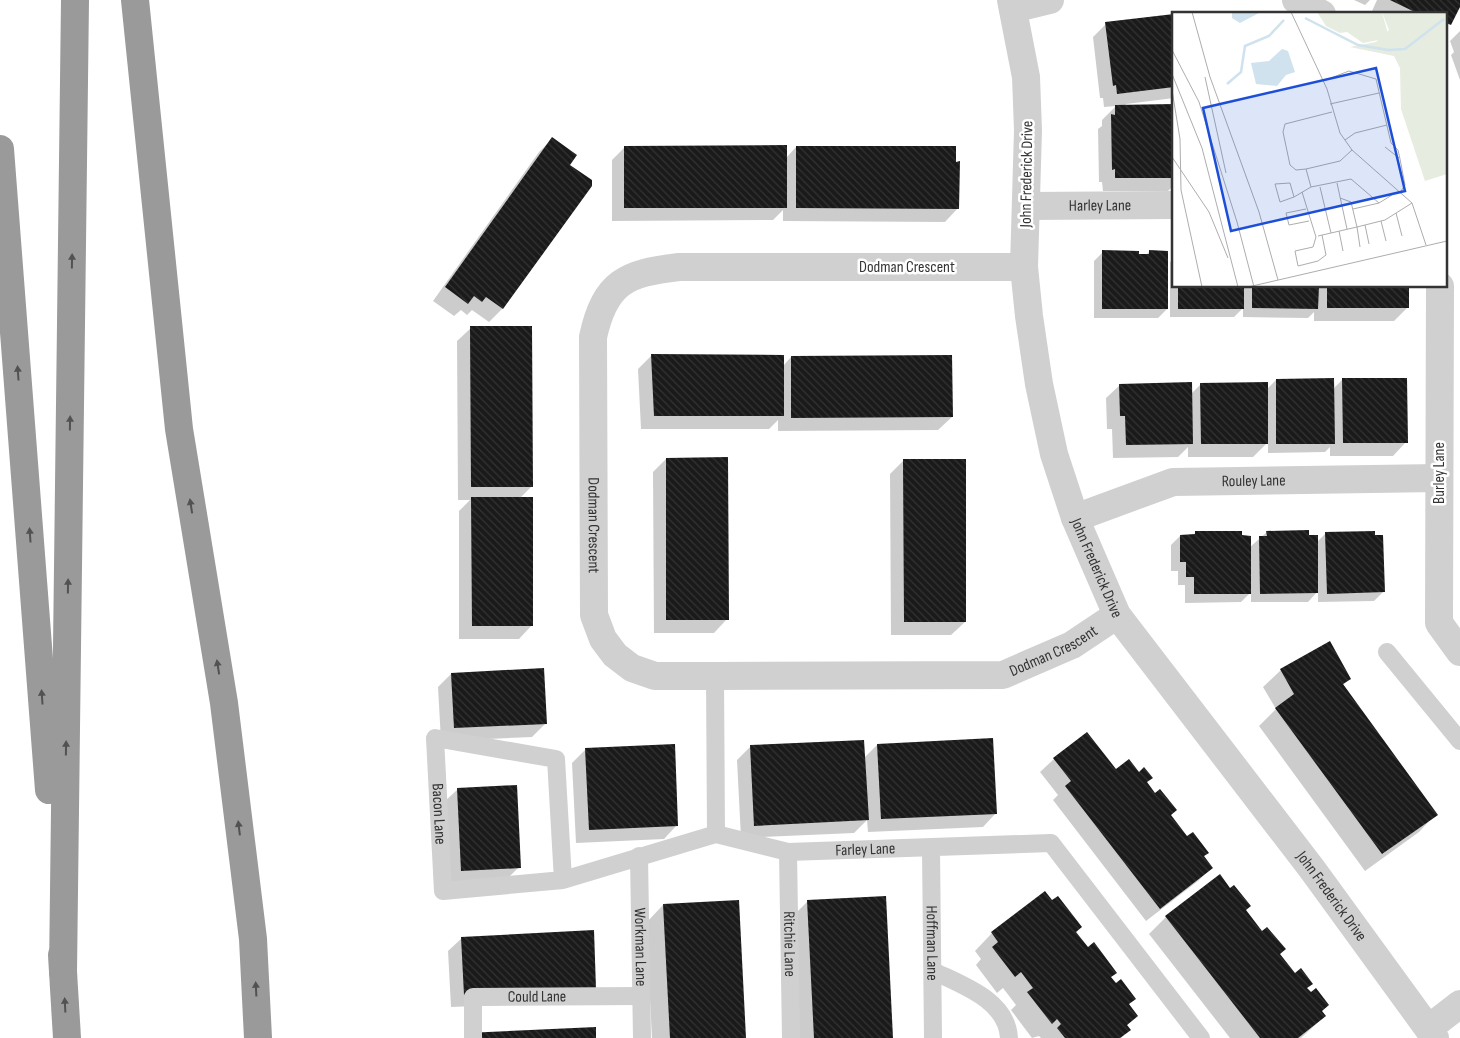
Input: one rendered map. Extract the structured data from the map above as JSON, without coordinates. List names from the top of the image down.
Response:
{
  "streets": {
    "street": [
      "John Frederick Drive",
      "Harley Lane",
      "Dodman Crescent",
      "Burley Lane",
      "Rouley Lane"
    ],
    "lane": [
      "Bacon Lane",
      "Farley Lane",
      "Hoffman Lane",
      "Ritchie Lane",
      "Workman Lane",
      "Could Lane"
    ]
  },
  "crossings": [
    ["John Frederick Drive", "Harley Lane"],
    ["John Frederick Drive", "Dodman Crescent"],
    ["John Frederick Drive", "Rouley Lane"],
    ["Burley Lane", "Rouley Lane"],
    ["Bacon Lane", "Farley Lane"],
    ["Farley Lane", "Hoffman Lane"],
    ["Farley Lane", "Ritchie Lane"],
    ["Farley Lane", "Workman Lane"],
    ["Workman Lane", "Could Lane"]
  ]
}
